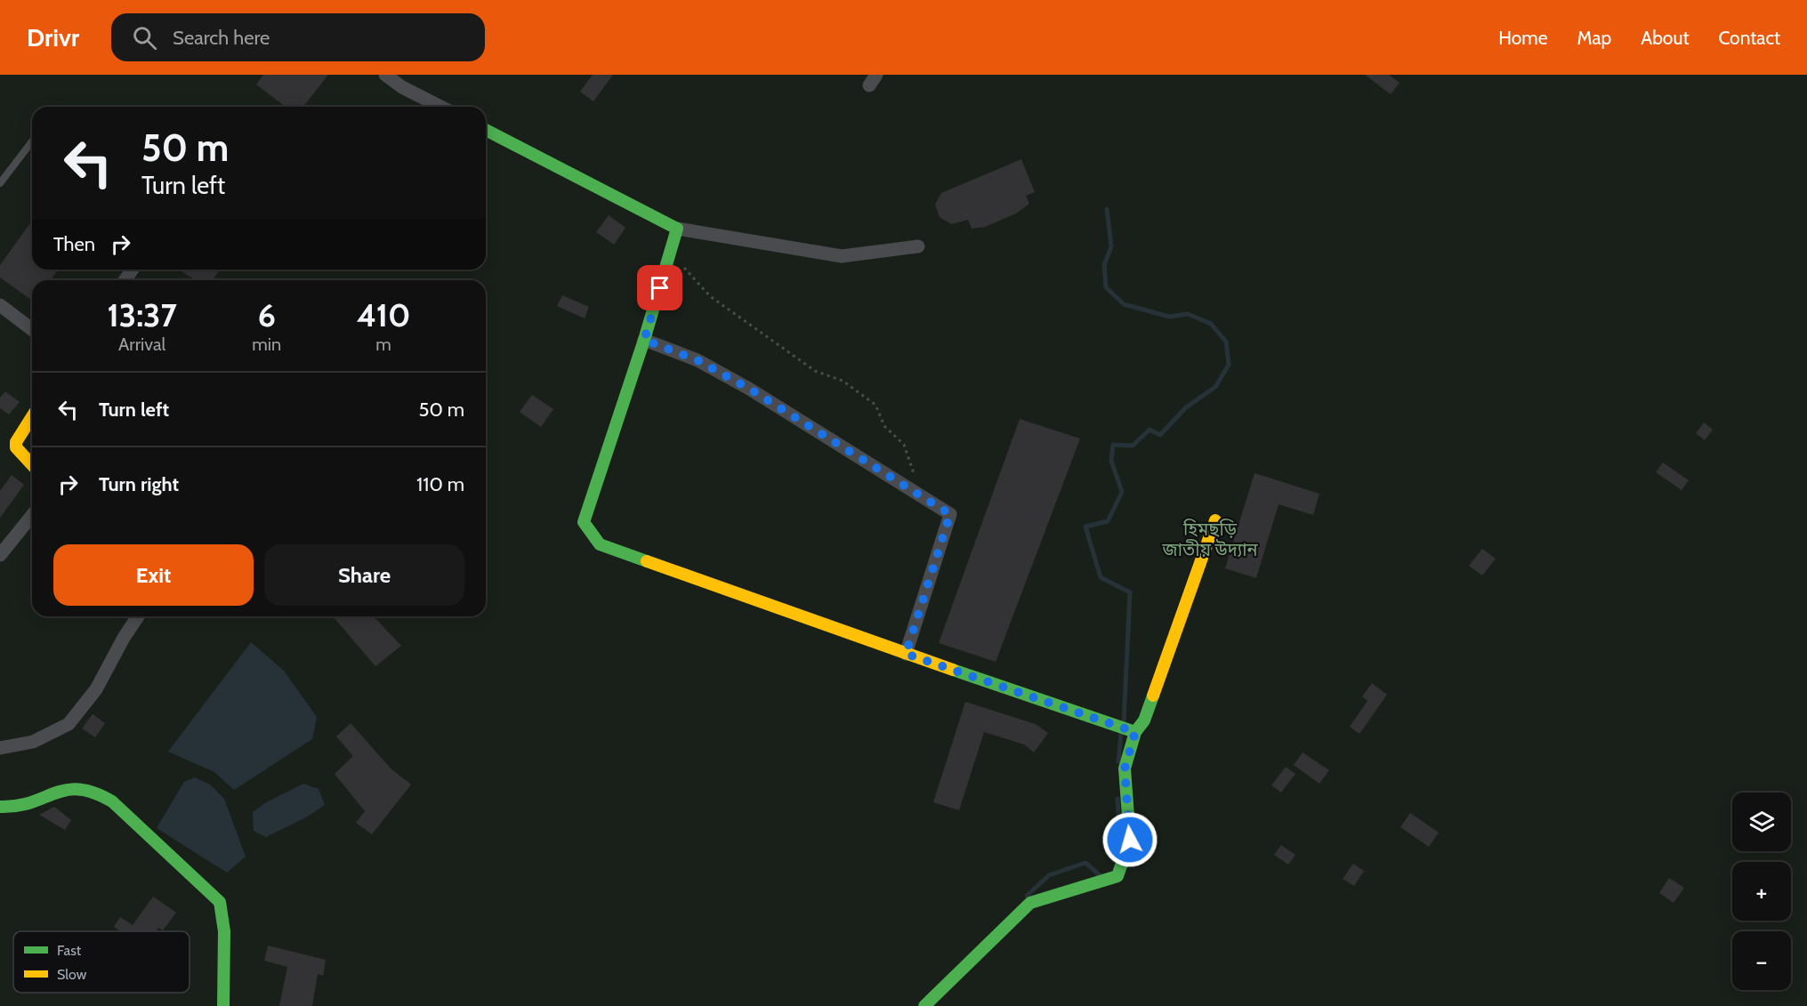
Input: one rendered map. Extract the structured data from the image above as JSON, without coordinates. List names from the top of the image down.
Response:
{
  "parks": ["হিমছড়ি জাতীয় উদ্যান"],
  "legend": ["Fast", "Slow"],
  "page": {
    "header": "Drivr",
    "search": "Search here",
    "nav": [
      "Home",
      "Map",
      "About",
      "Contact"
    ],
    "turn": ["50 m", "Turn left"],
    "then": "Then",
    "eta": [
      "13:37",
      "Arrival",
      "6",
      "min",
      "410",
      "m"
    ],
    "list": [
      {
        "name": "Turn left",
        "value": "50 m"
      },
      {
        "name": "Turn right",
        "value": "110 m"
      }
    ],
    "buttons": ["Exit", "Share"],
    "map_buttons": ["+", "−"]
  }
}
